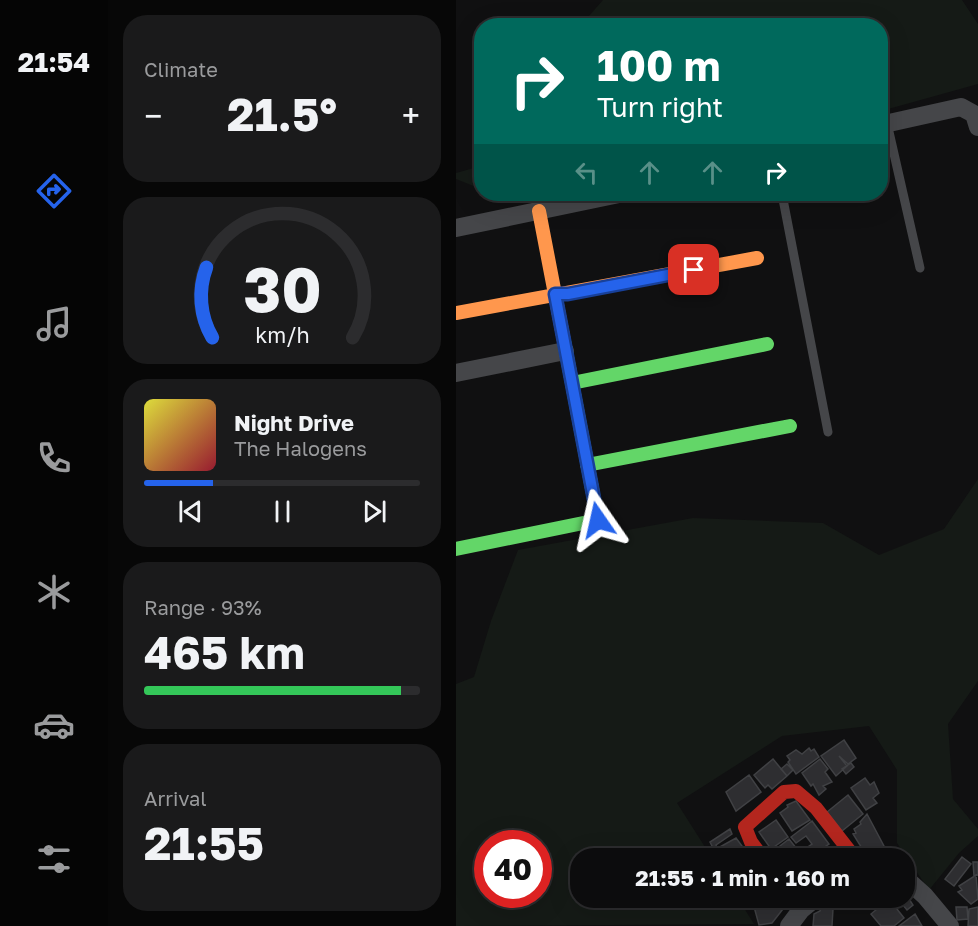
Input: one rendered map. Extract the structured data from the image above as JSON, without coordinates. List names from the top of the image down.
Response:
{
  "page": {
    "tabs": "21:54",
    "tile": [
      "Climate",
      ["Range · 93%", "465 km"],
      ["Arrival", "21:55"]
    ],
    "turn": ["100 m", "Turn right"],
    "heat": ["−", "21.5°", "+"],
    "song": ["Night Drive", "The Halogens"],
    "limit": "40",
    "trip": "21:55 · 1 min · 160 m",
    "gauge": ["30", "km/h"]
  }
}
